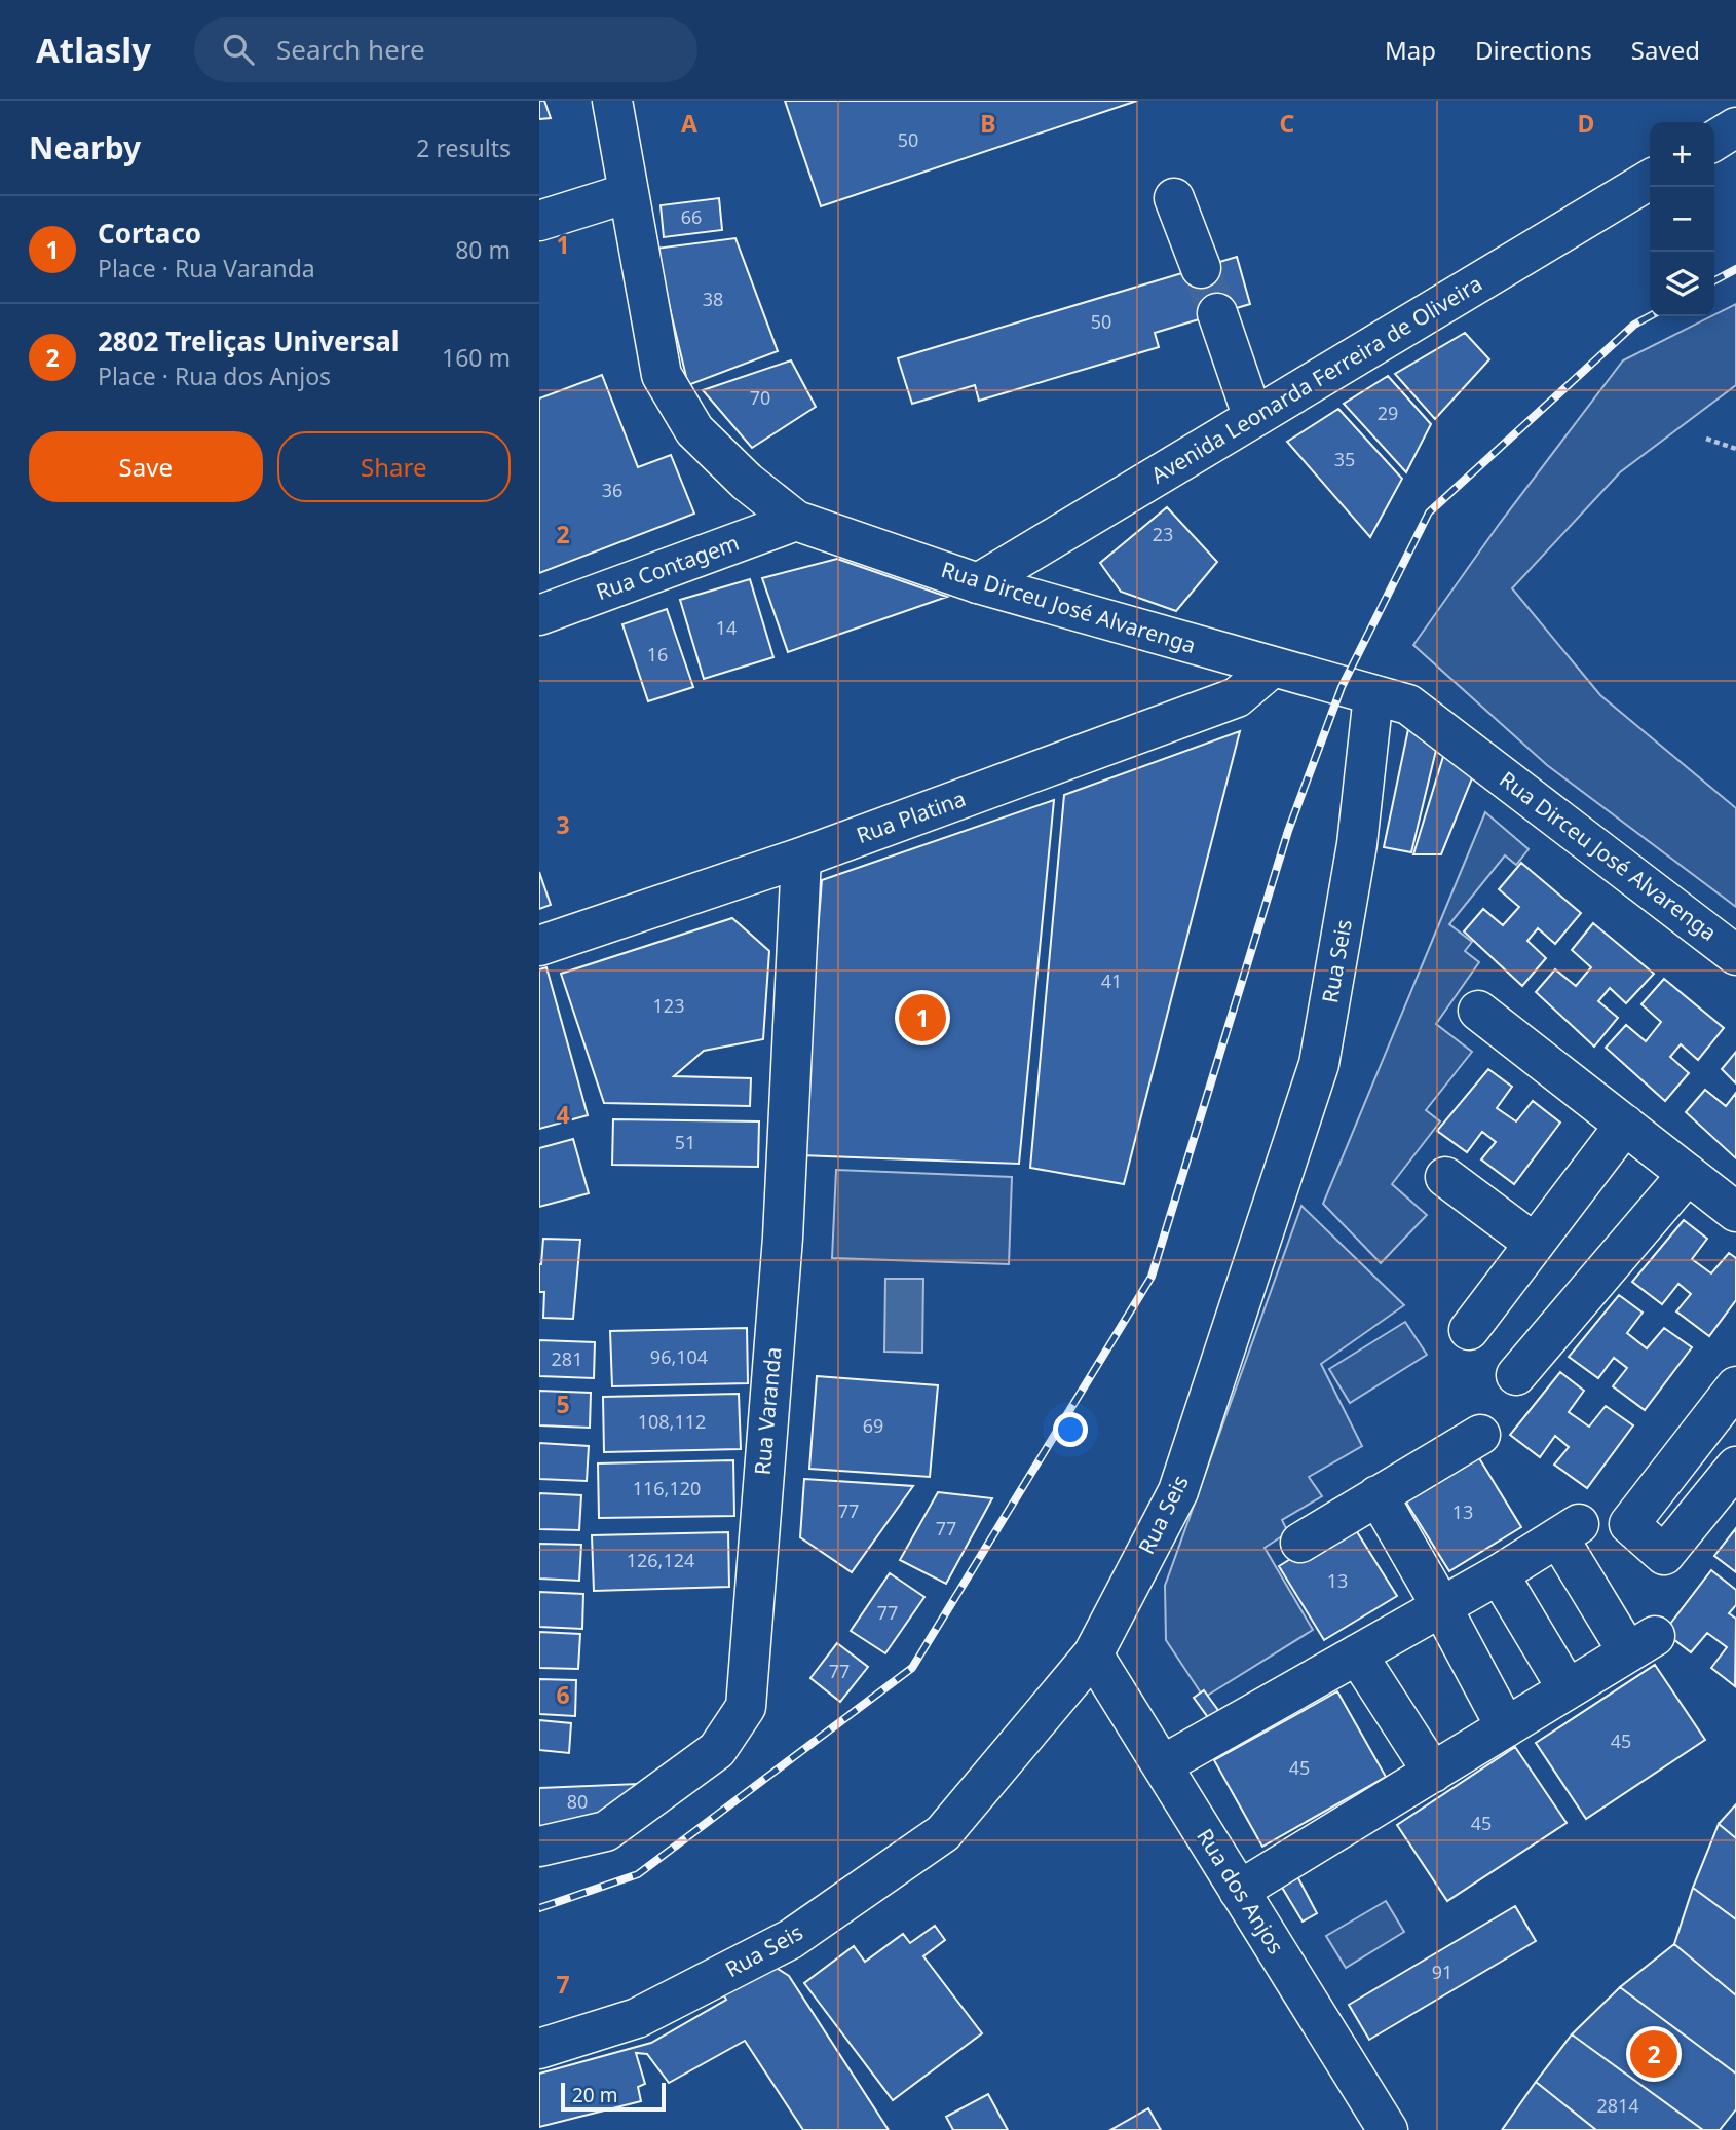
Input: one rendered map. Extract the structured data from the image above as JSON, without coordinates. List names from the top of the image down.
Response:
{
  "streets": {
    "street": [
      "Avenida Leonarda Ferreira de Oliveira",
      "Rua Contagem",
      "Rua Dirceu José Alvarenga",
      "Rua Platina",
      "Rua Seis",
      "Rua Varanda",
      "Rua dos Anjos"
    ]
  },
  "crossings": [
    ["Avenida Leonarda Ferreira de Oliveira", "Rua Dirceu José Alvarenga"],
    ["Rua Contagem", "Rua Dirceu José Alvarenga"],
    ["Rua Dirceu José Alvarenga", "Rua Platina"],
    ["Rua Dirceu José Alvarenga", "Rua Seis"],
    ["Rua Platina", "Rua Varanda"],
    ["Rua Seis", "Rua dos Anjos"]
  ],
  "house_numbers": [
    "50",
    "66",
    "38",
    "50",
    "70",
    "29",
    "35",
    "36",
    "23",
    "14",
    "16",
    "41",
    "123",
    "51",
    "96,104",
    "281",
    "108,112",
    "69",
    "116,120",
    "77",
    "13",
    "77",
    "126,124",
    "13",
    "77",
    "77",
    "45",
    "45",
    "80",
    "45",
    "91",
    "2814"
  ],
  "scale_bar": "20 m",
  "page": {
    "header": "Atlasly",
    "search": "Search here",
    "nav": ["Map", "Directions", "Saved"],
    "heading": ["Nearby", "2 results"],
    "map_buttons": ["+", "−"],
    "list": [
      {
        "mark": "1",
        "name": "Cortaco",
        "note": "Place · Rua Varanda",
        "value": "80 m"
      },
      {
        "mark": "2",
        "name": "2802 Treliças Universal",
        "note": "Place · Rua dos Anjos",
        "value": "160 m"
      }
    ],
    "buttons": ["Save", "Share"],
    "pins": ["1", "2"],
    "scale": "20 m"
  },
  "grid": {
    "columns": [
      "A",
      "B",
      "C",
      "D"
    ],
    "rows": [
      "1",
      "2",
      "3",
      "4",
      "5",
      "6",
      "7"
    ]
  }
}
